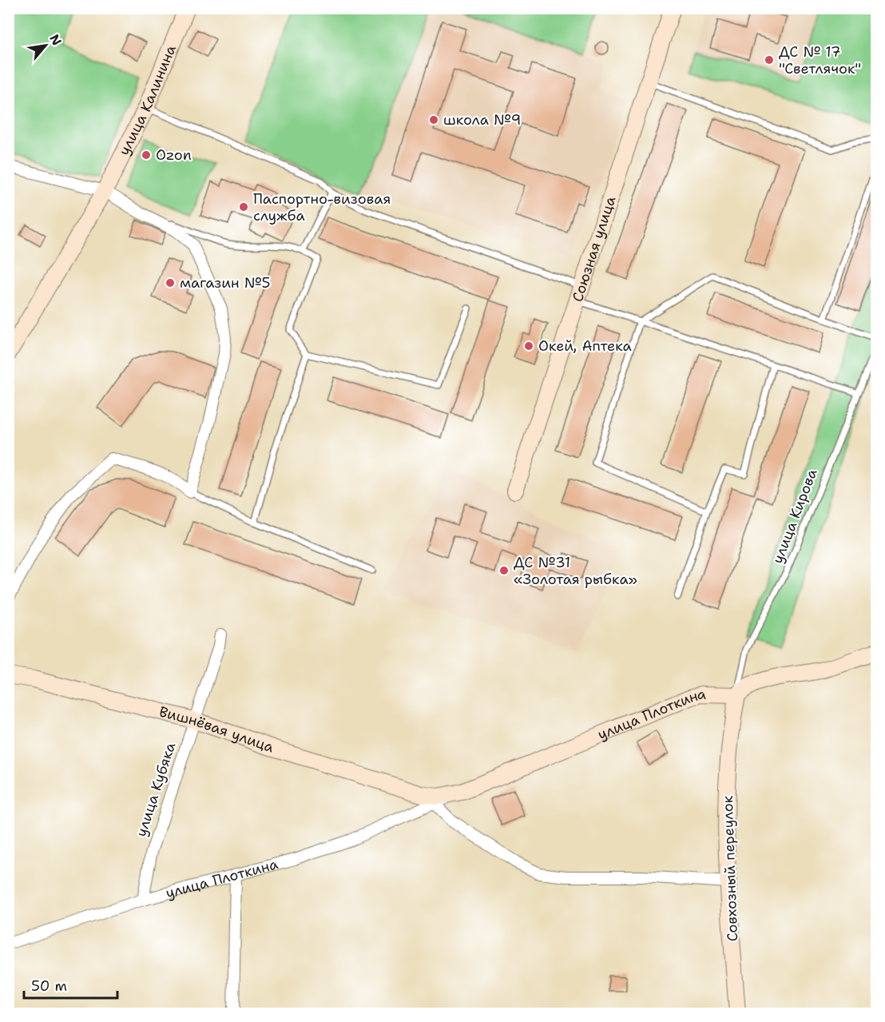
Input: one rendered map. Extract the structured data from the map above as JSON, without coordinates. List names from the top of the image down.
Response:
{
  "streets": {
    "street": [
      "улица Калинина",
      "Союзная улица",
      "улица Плоткина",
      "Вишнёвая улица",
      "улица Кубяка",
      "Совхозный переулок"
    ],
    "lane": ["улица Кирова"]
  },
  "crossings": [
    ["улица Кирова", "улица Плоткина"],
    ["улица Кирова", "Совхозный переулок"],
    ["улица Плоткина", "Вишнёвая улица"],
    ["улица Плоткина", "улица Кубяка"],
    ["улица Плоткина", "Совхозный переулок"],
    ["Вишнёвая улица", "улица Кубяка"]
  ],
  "places": [
    "ДС № 17 \"Светлячок\"",
    "школа №9",
    "Ozon",
    "Паспортно-визовая служба",
    "магазин №5",
    "Окей, Аптека",
    "ДС №31 «Золотая рыбка»"
  ],
  "scale_bar": "50 m",
  "north": "top right"
}
